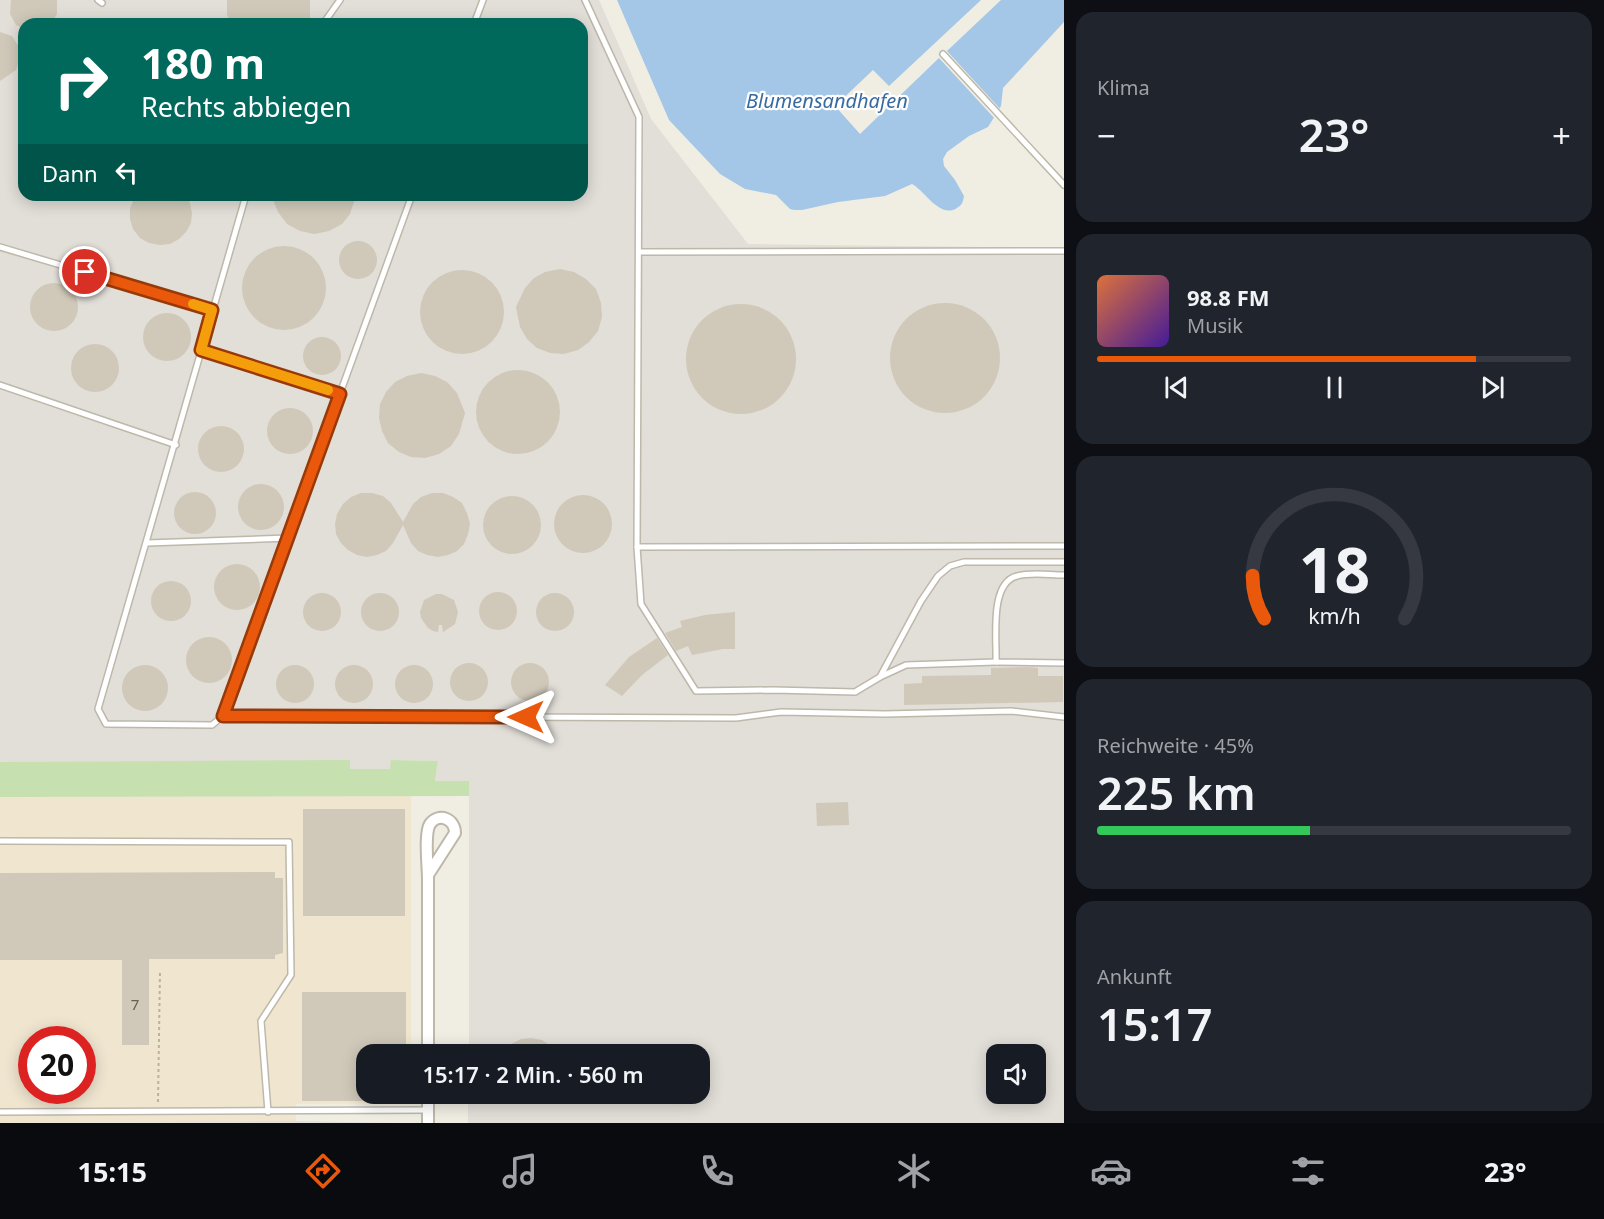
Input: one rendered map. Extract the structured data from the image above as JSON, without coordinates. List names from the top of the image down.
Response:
{
  "water": ["Blumensandhafen"],
  "house_numbers": ["7"],
  "page": {
    "tile": [
      "Klima",
      ["Reichweite · 45%", "225 km"],
      ["Ankunft", "15:17"]
    ],
    "turn": ["180 m", "Rechts abbiegen"],
    "heat": ["−", "23°", "+"],
    "then": "Dann",
    "song": ["98.8 FM", "Musik"],
    "limit": "20",
    "trip": "15:17 · 2 Min. · 560 m",
    "tabs": ["15:15", "23°"],
    "gauge": ["18", "km/h"]
  }
}
